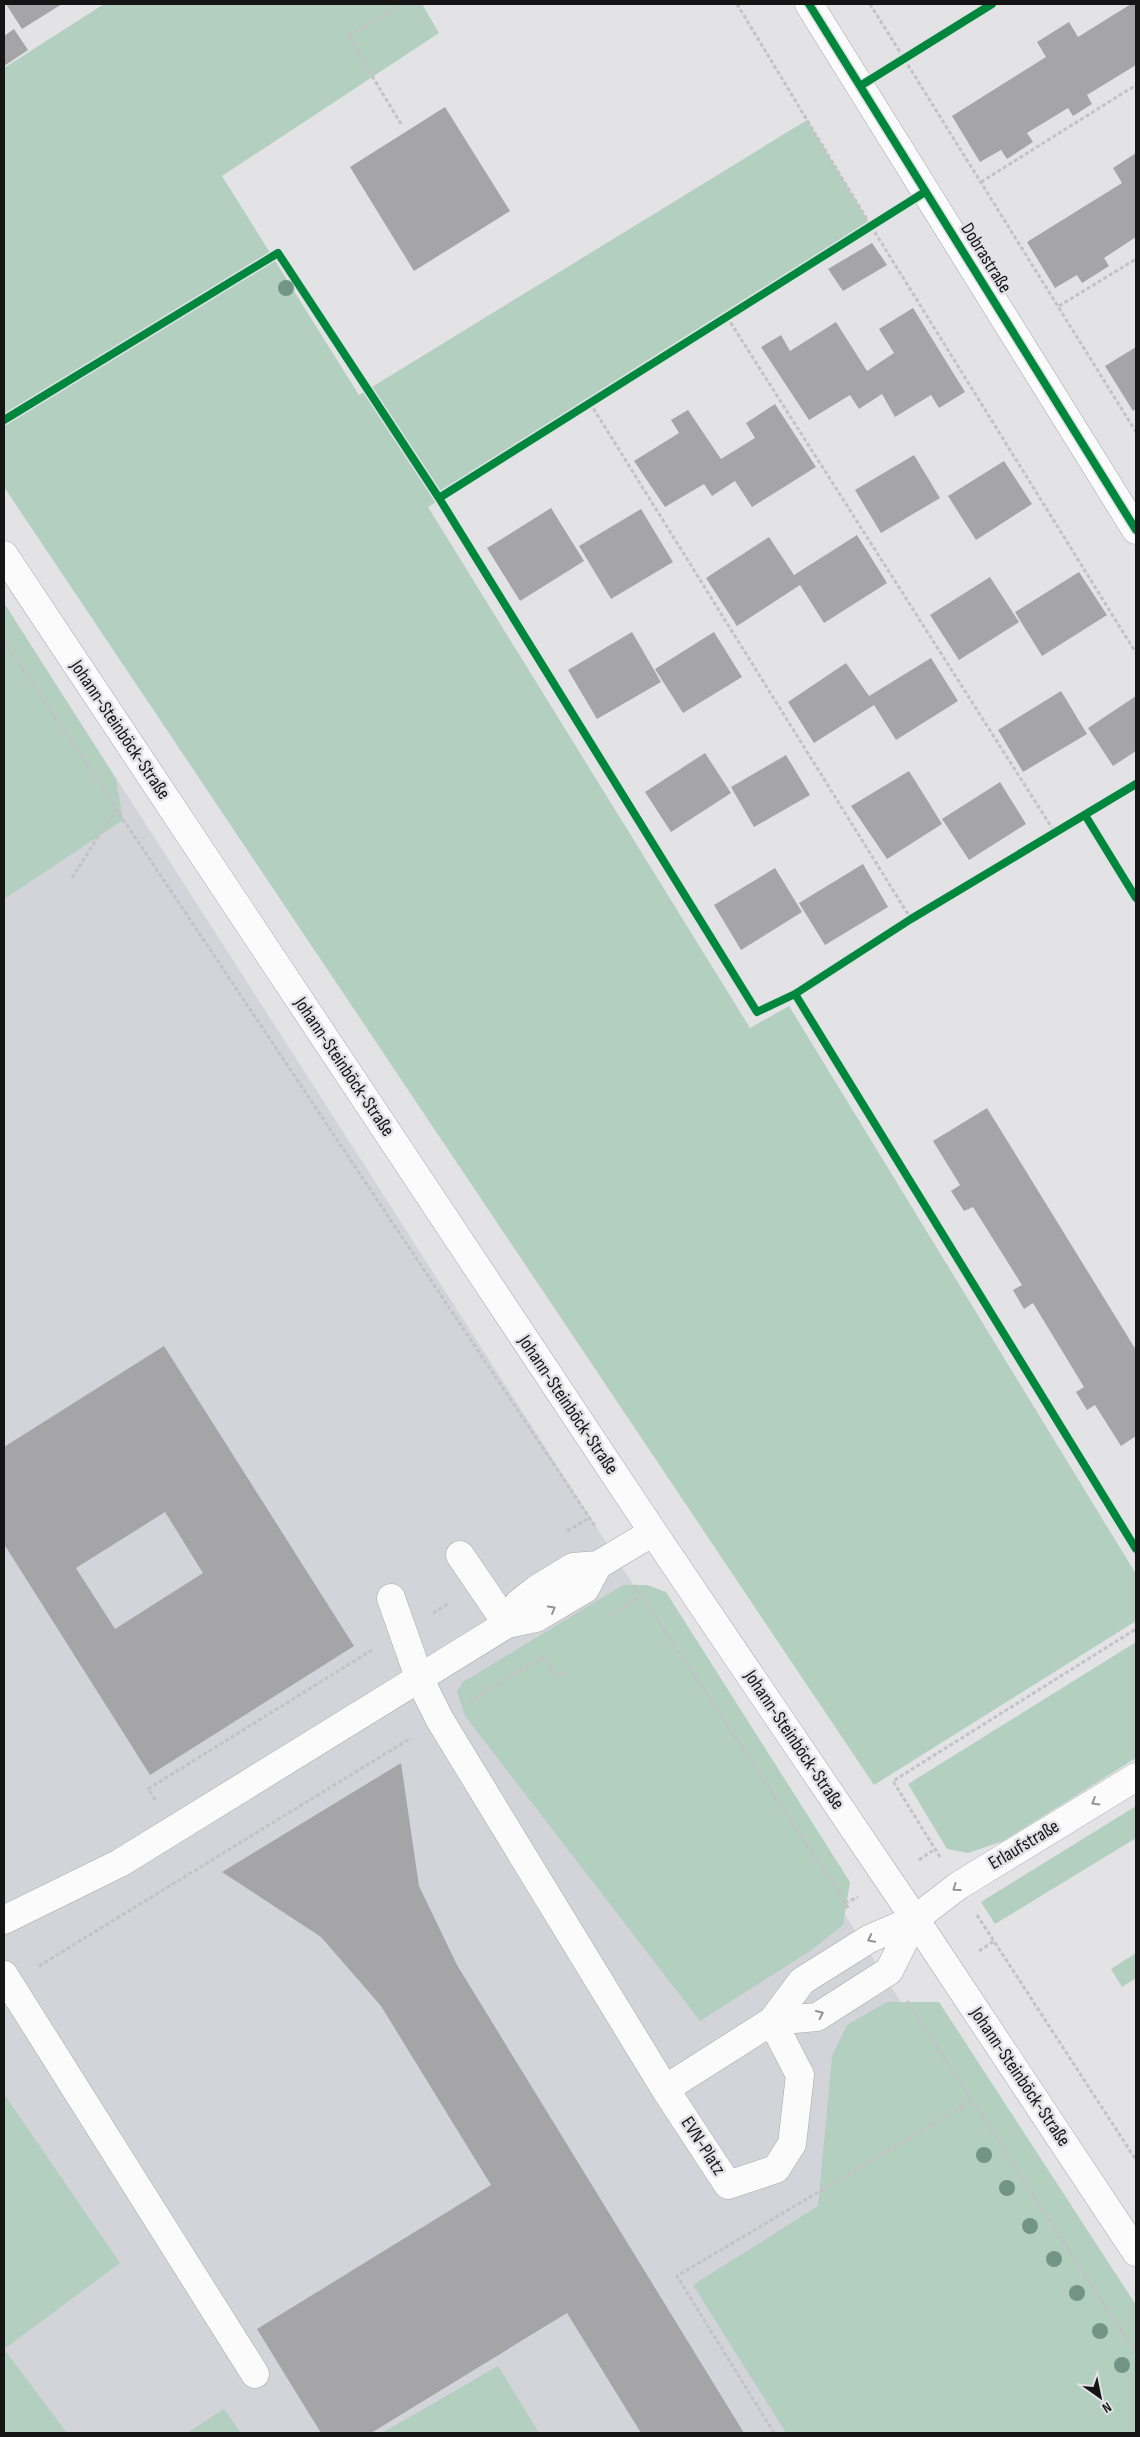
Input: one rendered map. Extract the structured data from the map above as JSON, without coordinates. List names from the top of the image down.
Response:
{
  "streets": {
    "street": [
      "Dobrastraße",
      "Johann-Steinböck-Straße",
      "Erlaufstraße",
      "EVN-Platz"
    ]
  },
  "crossings": [
    ["Johann-Steinböck-Straße", "Erlaufstraße"]
  ],
  "one_way": ["Erlaufstraße"],
  "north": "bottom right"
}
